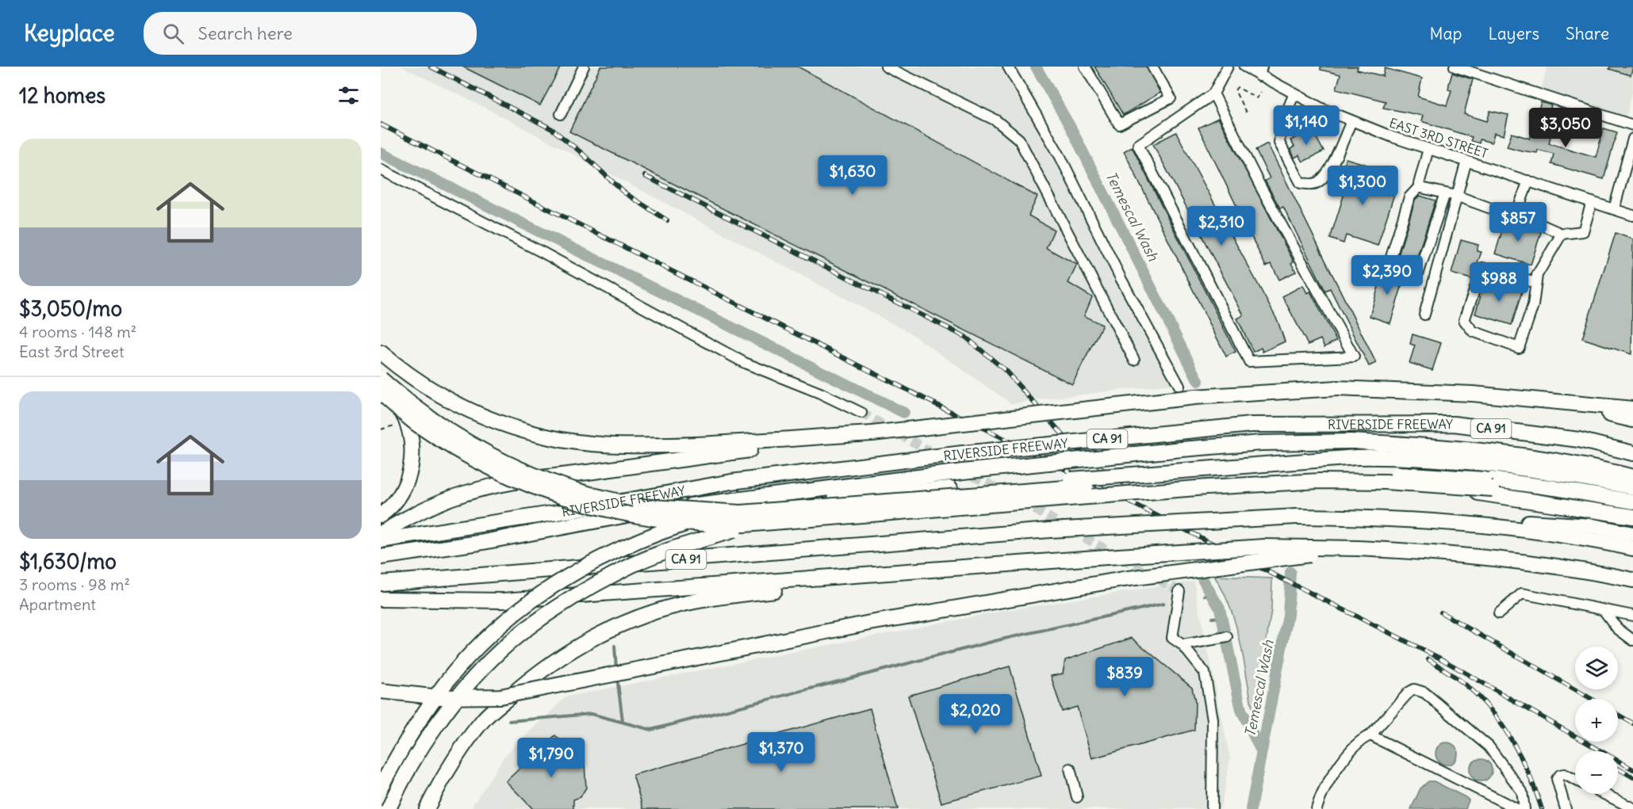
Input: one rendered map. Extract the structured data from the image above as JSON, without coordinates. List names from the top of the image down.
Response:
{
  "streets": {
    "highway": ["RIVERSIDE FREEWAY", "CA 91"],
    "street": ["EAST 3RD STREET"]
  },
  "water": ["Temescal Wash"],
  "page": {
    "header": "Keyplace",
    "search": "Search here",
    "nav": ["Map", "Layers", "Share"],
    "heading": "12 homes",
    "price": [
      "$1,140",
      "$3,050",
      "$1,630",
      "$1,300",
      "$857",
      "$2,310",
      "$2,390",
      "$988",
      "$839",
      "$2,020",
      "$1,370",
      "$1,790"
    ],
    "list": [
      {
        "name": "$3,050/mo",
        "note": "4 rooms · 148 m² · East 3rd Street"
      },
      {
        "name": "$1,630/mo",
        "note": "3 rooms · 98 m² · Apartment"
      }
    ],
    "map_buttons": ["+", "−"]
  }
}
